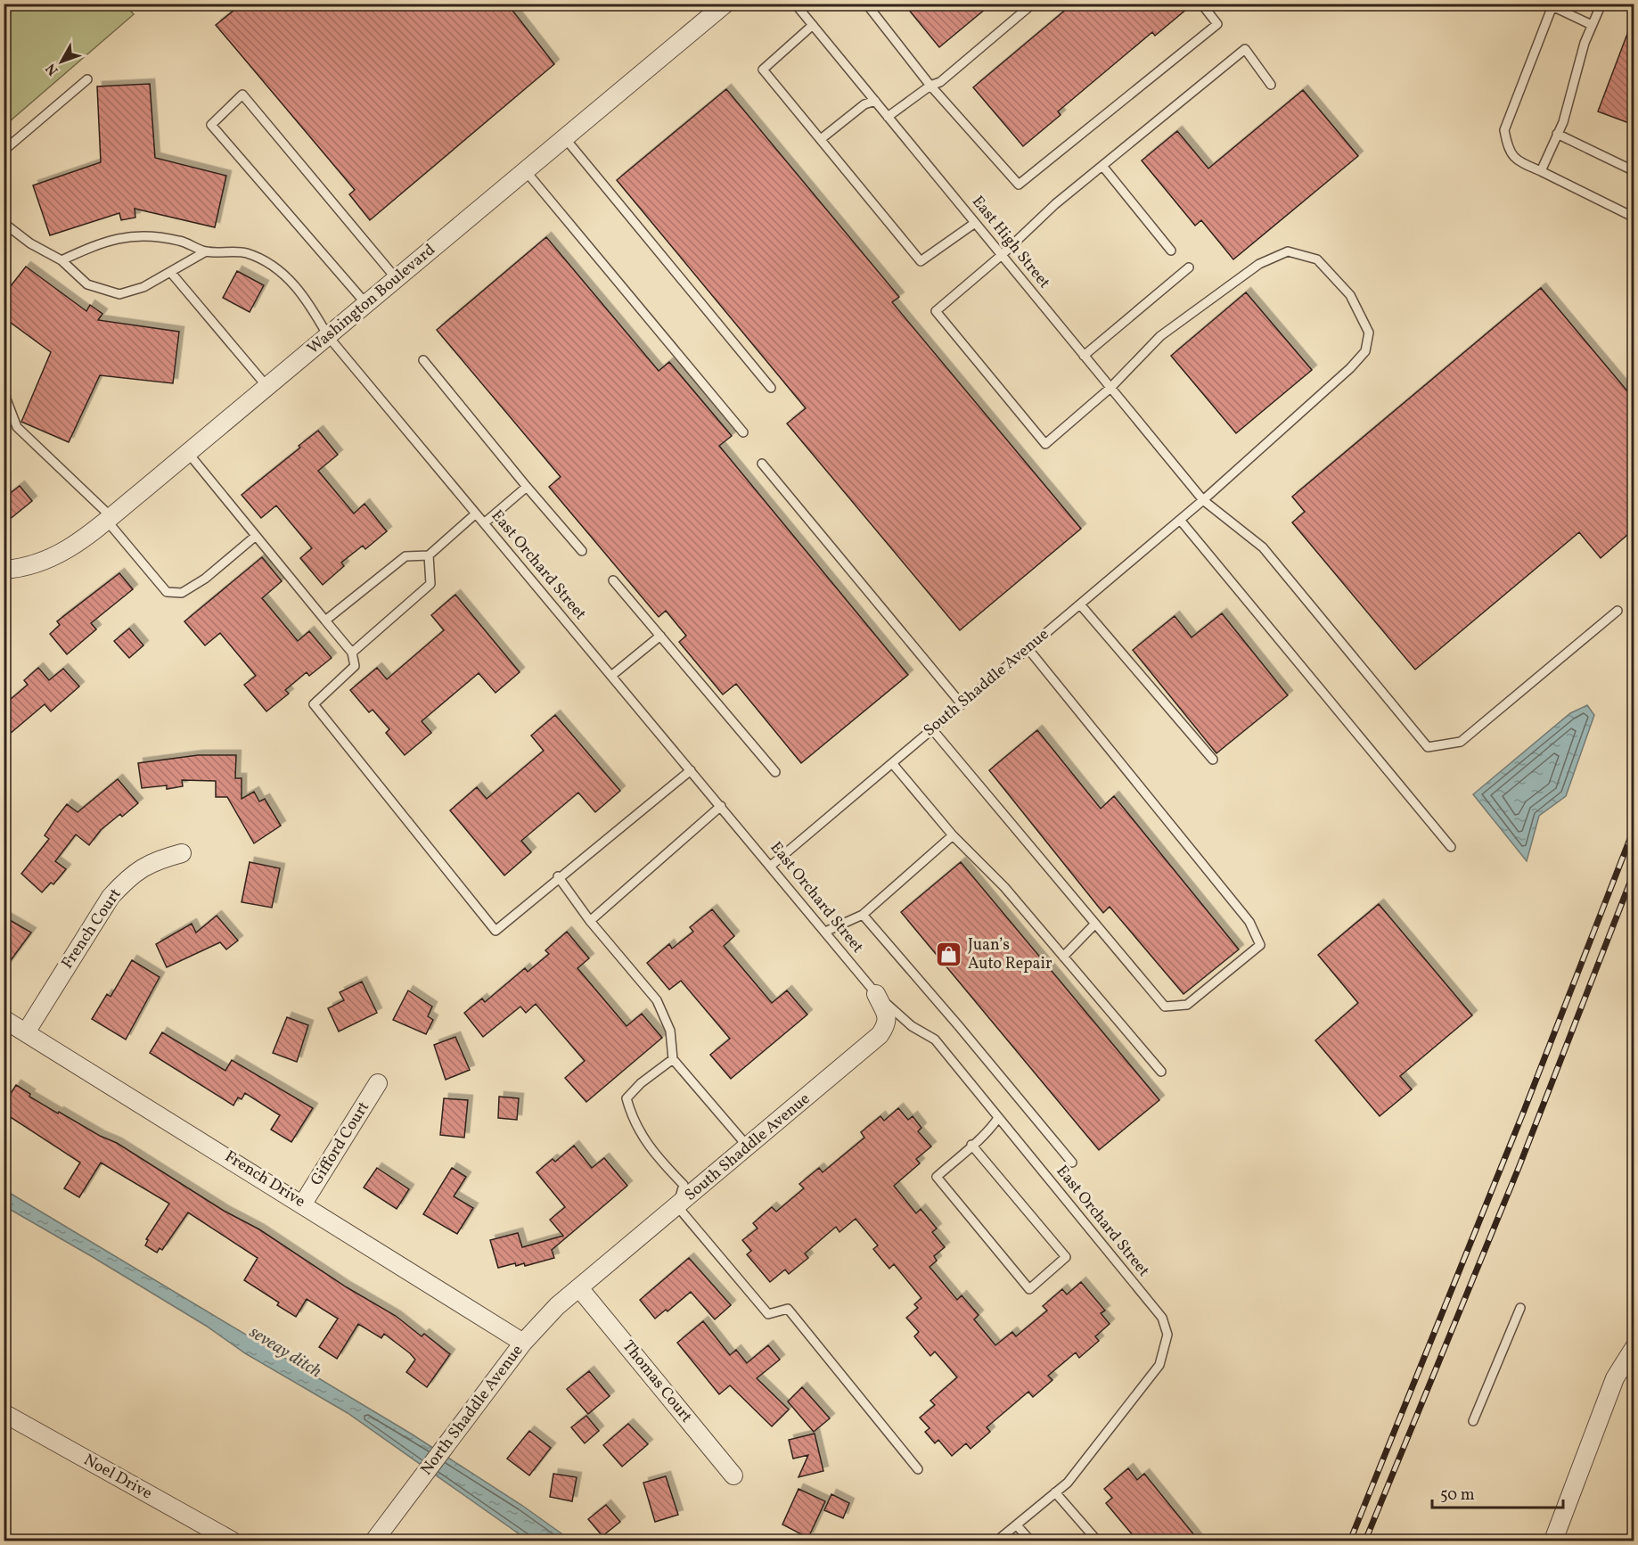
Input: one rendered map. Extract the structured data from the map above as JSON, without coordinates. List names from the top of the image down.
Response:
{
  "streets": {
    "street": [
      "Washington Boulevard",
      "South Shaddle Avenue",
      "French Court",
      "Gifford Court",
      "French Drive",
      "Thomas Court",
      "North Shaddle Avenue",
      "Noel Drive"
    ],
    "lane": ["East High Street", "East Orchard Street"]
  },
  "crossings": [
    ["East High Street", "South Shaddle Avenue"],
    ["Washington Boulevard", "East Orchard Street"],
    ["East Orchard Street", "South Shaddle Avenue"],
    ["South Shaddle Avenue", "Thomas Court"],
    ["South Shaddle Avenue", "North Shaddle Avenue"],
    ["French Court", "French Drive"],
    ["Gifford Court", "French Drive"],
    ["French Drive", "North Shaddle Avenue"],
    ["Thomas Court", "North Shaddle Avenue"]
  ],
  "water": ["seveay ditch"],
  "places": {
    "shop": ["Juan’s Auto Repair"]
  },
  "scale_bar": "50 m",
  "north": "bottom left"
}
